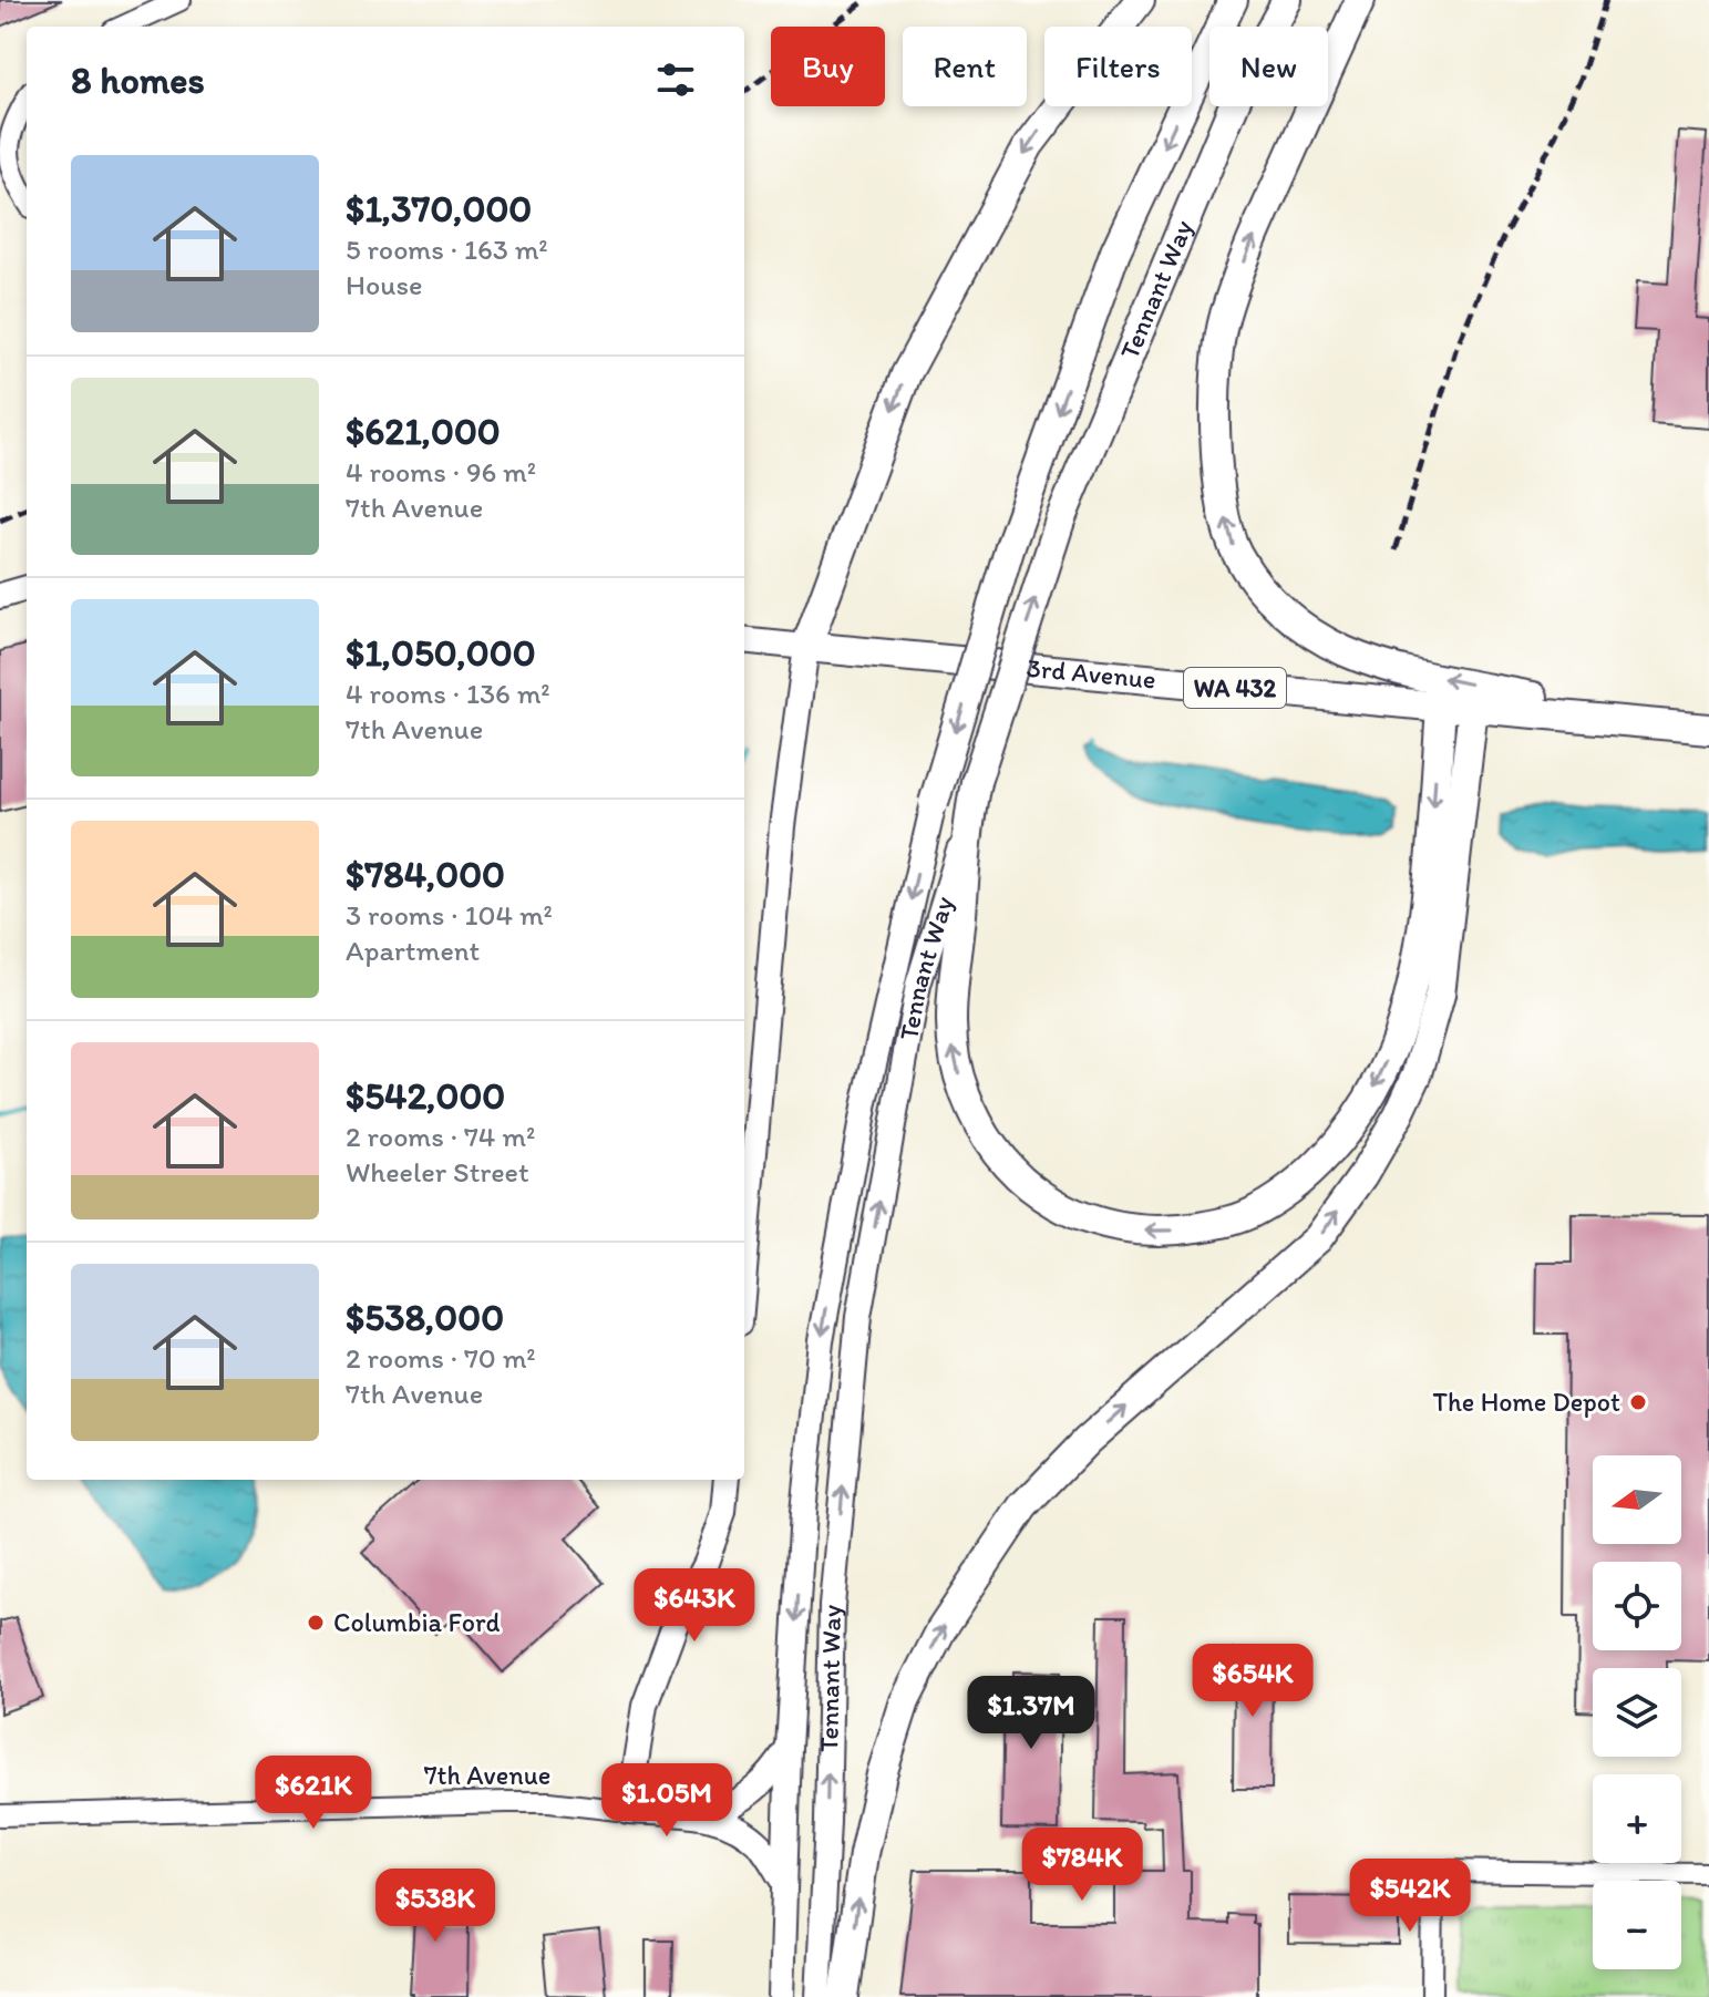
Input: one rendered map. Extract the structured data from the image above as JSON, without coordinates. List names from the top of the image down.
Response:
{
  "streets": {
    "highway": ["Tennant Way", "3rd Avenue", "WA 432"],
    "main road": ["7th Avenue"]
  },
  "places": ["The Home Depot", "Columbia Ford"],
  "north": "left",
  "page": {
    "chip": [
      "Buy",
      "Rent",
      "Filters",
      "New"
    ],
    "heading": "8 homes",
    "list": [
      {
        "name": "$1,370,000",
        "note": "5 rooms · 163 m² · House"
      },
      {
        "name": "$621,000",
        "note": "4 rooms · 96 m² · 7th Avenue"
      },
      {
        "name": "$1,050,000",
        "note": "4 rooms · 136 m² · 7th Avenue"
      },
      {
        "name": "$784,000",
        "note": "3 rooms · 104 m² · Apartment"
      },
      {
        "name": "$542,000",
        "note": "2 rooms · 74 m² · Wheeler Street"
      },
      {
        "name": "$538,000",
        "note": "2 rooms · 70 m² · 7th Avenue"
      }
    ],
    "map_buttons": ["+", "−"],
    "price": [
      "$643K",
      "$654K",
      "$1.37M",
      "$621K",
      "$1.05M",
      "$784K",
      "$542K",
      "$538K"
    ]
  }
}
